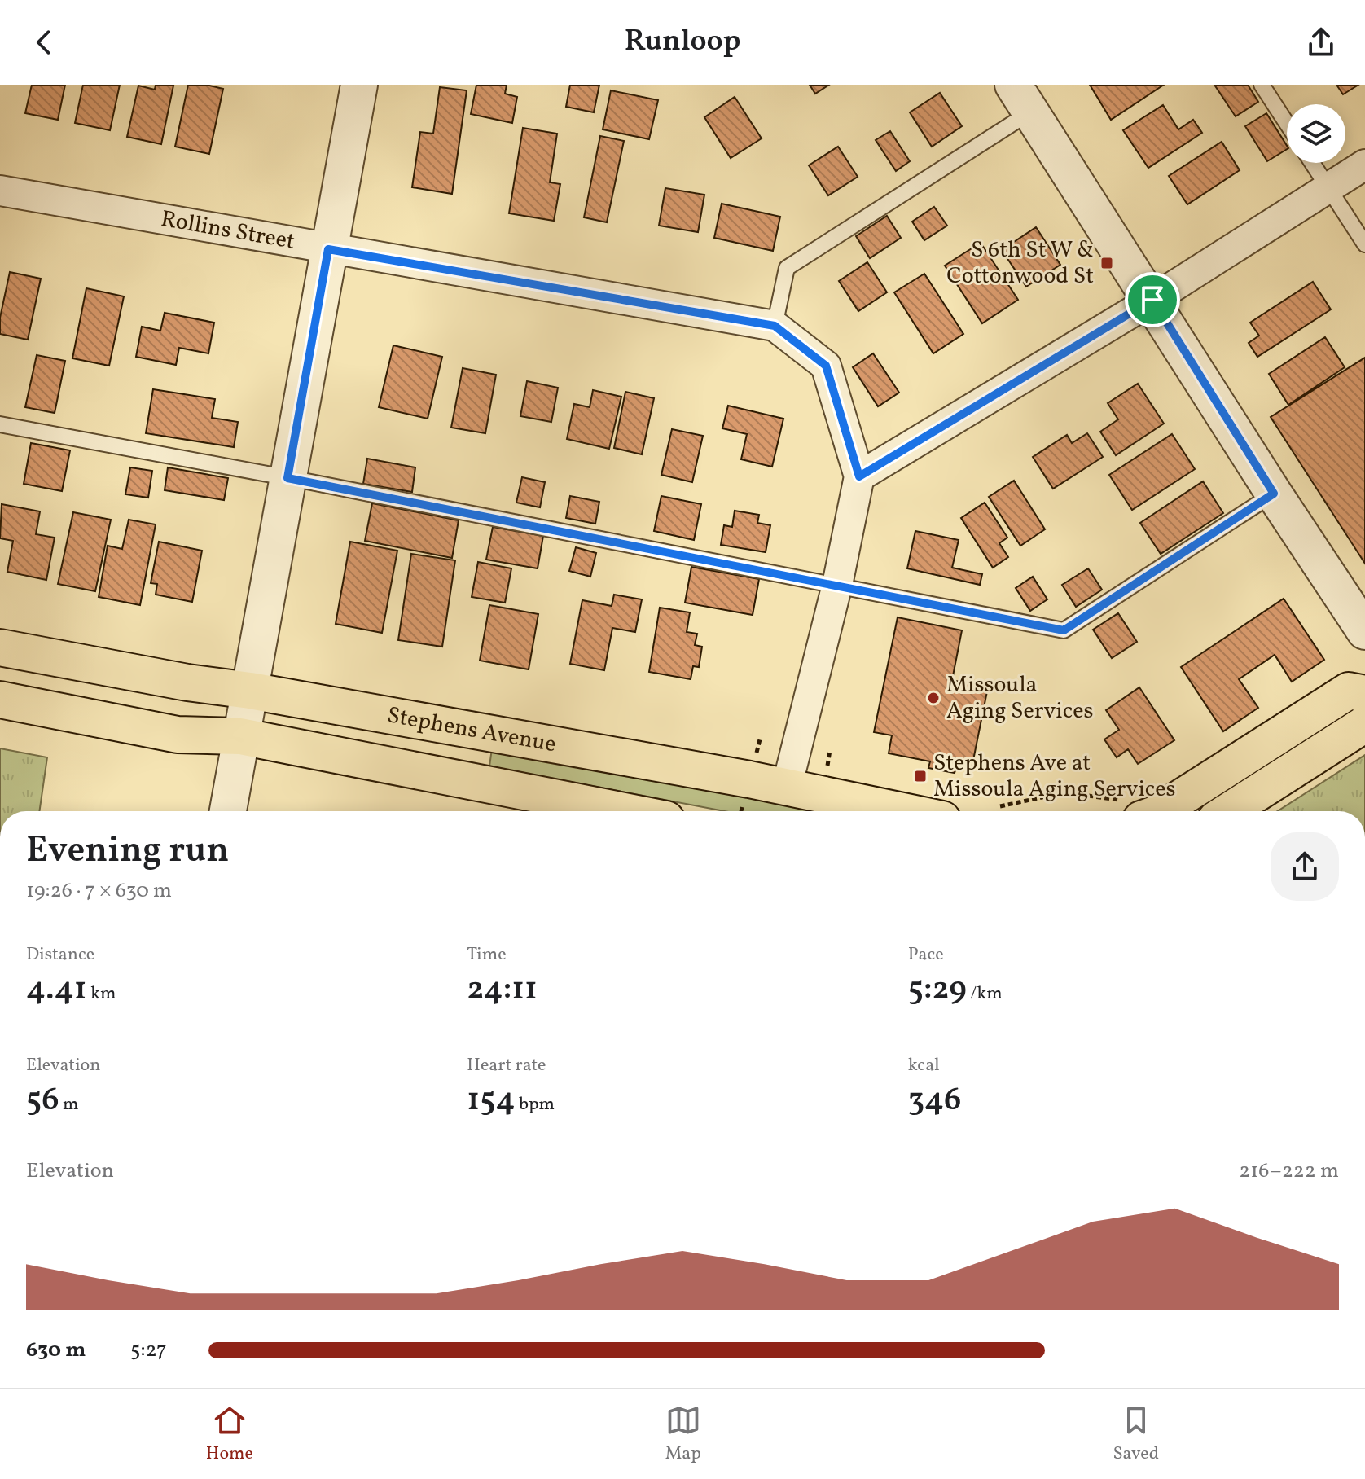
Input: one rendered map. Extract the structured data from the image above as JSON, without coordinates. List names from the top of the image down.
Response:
{
  "streets": {
    "main road": ["Stephens Avenue"],
    "street": ["Rollins Street"]
  },
  "places": {
    "transit": ["S 6th St W & Cottonwood St", "Stephens Ave at Missoula Aging Services"],
    "other": ["Missoula Aging Services"]
  },
  "page": {
    "header": "Runloop",
    "heading": ["Evening run", "19:26 · 7 × 630 m"],
    "stats": [
      ["Distance", "4.41 km"],
      ["Time", "24:11"],
      ["Pace", "5:29 /km"],
      ["Elevation", "56 m"],
      ["Heart rate", "154 bpm"],
      ["kcal", "346"]
    ],
    "chart": ["Elevation", "216–222 m"],
    "list": [
      {
        "name": "630 m",
        "note": "5:27"
      }
    ],
    "tabs": ["Home", "Map", "Saved"]
  }
}
